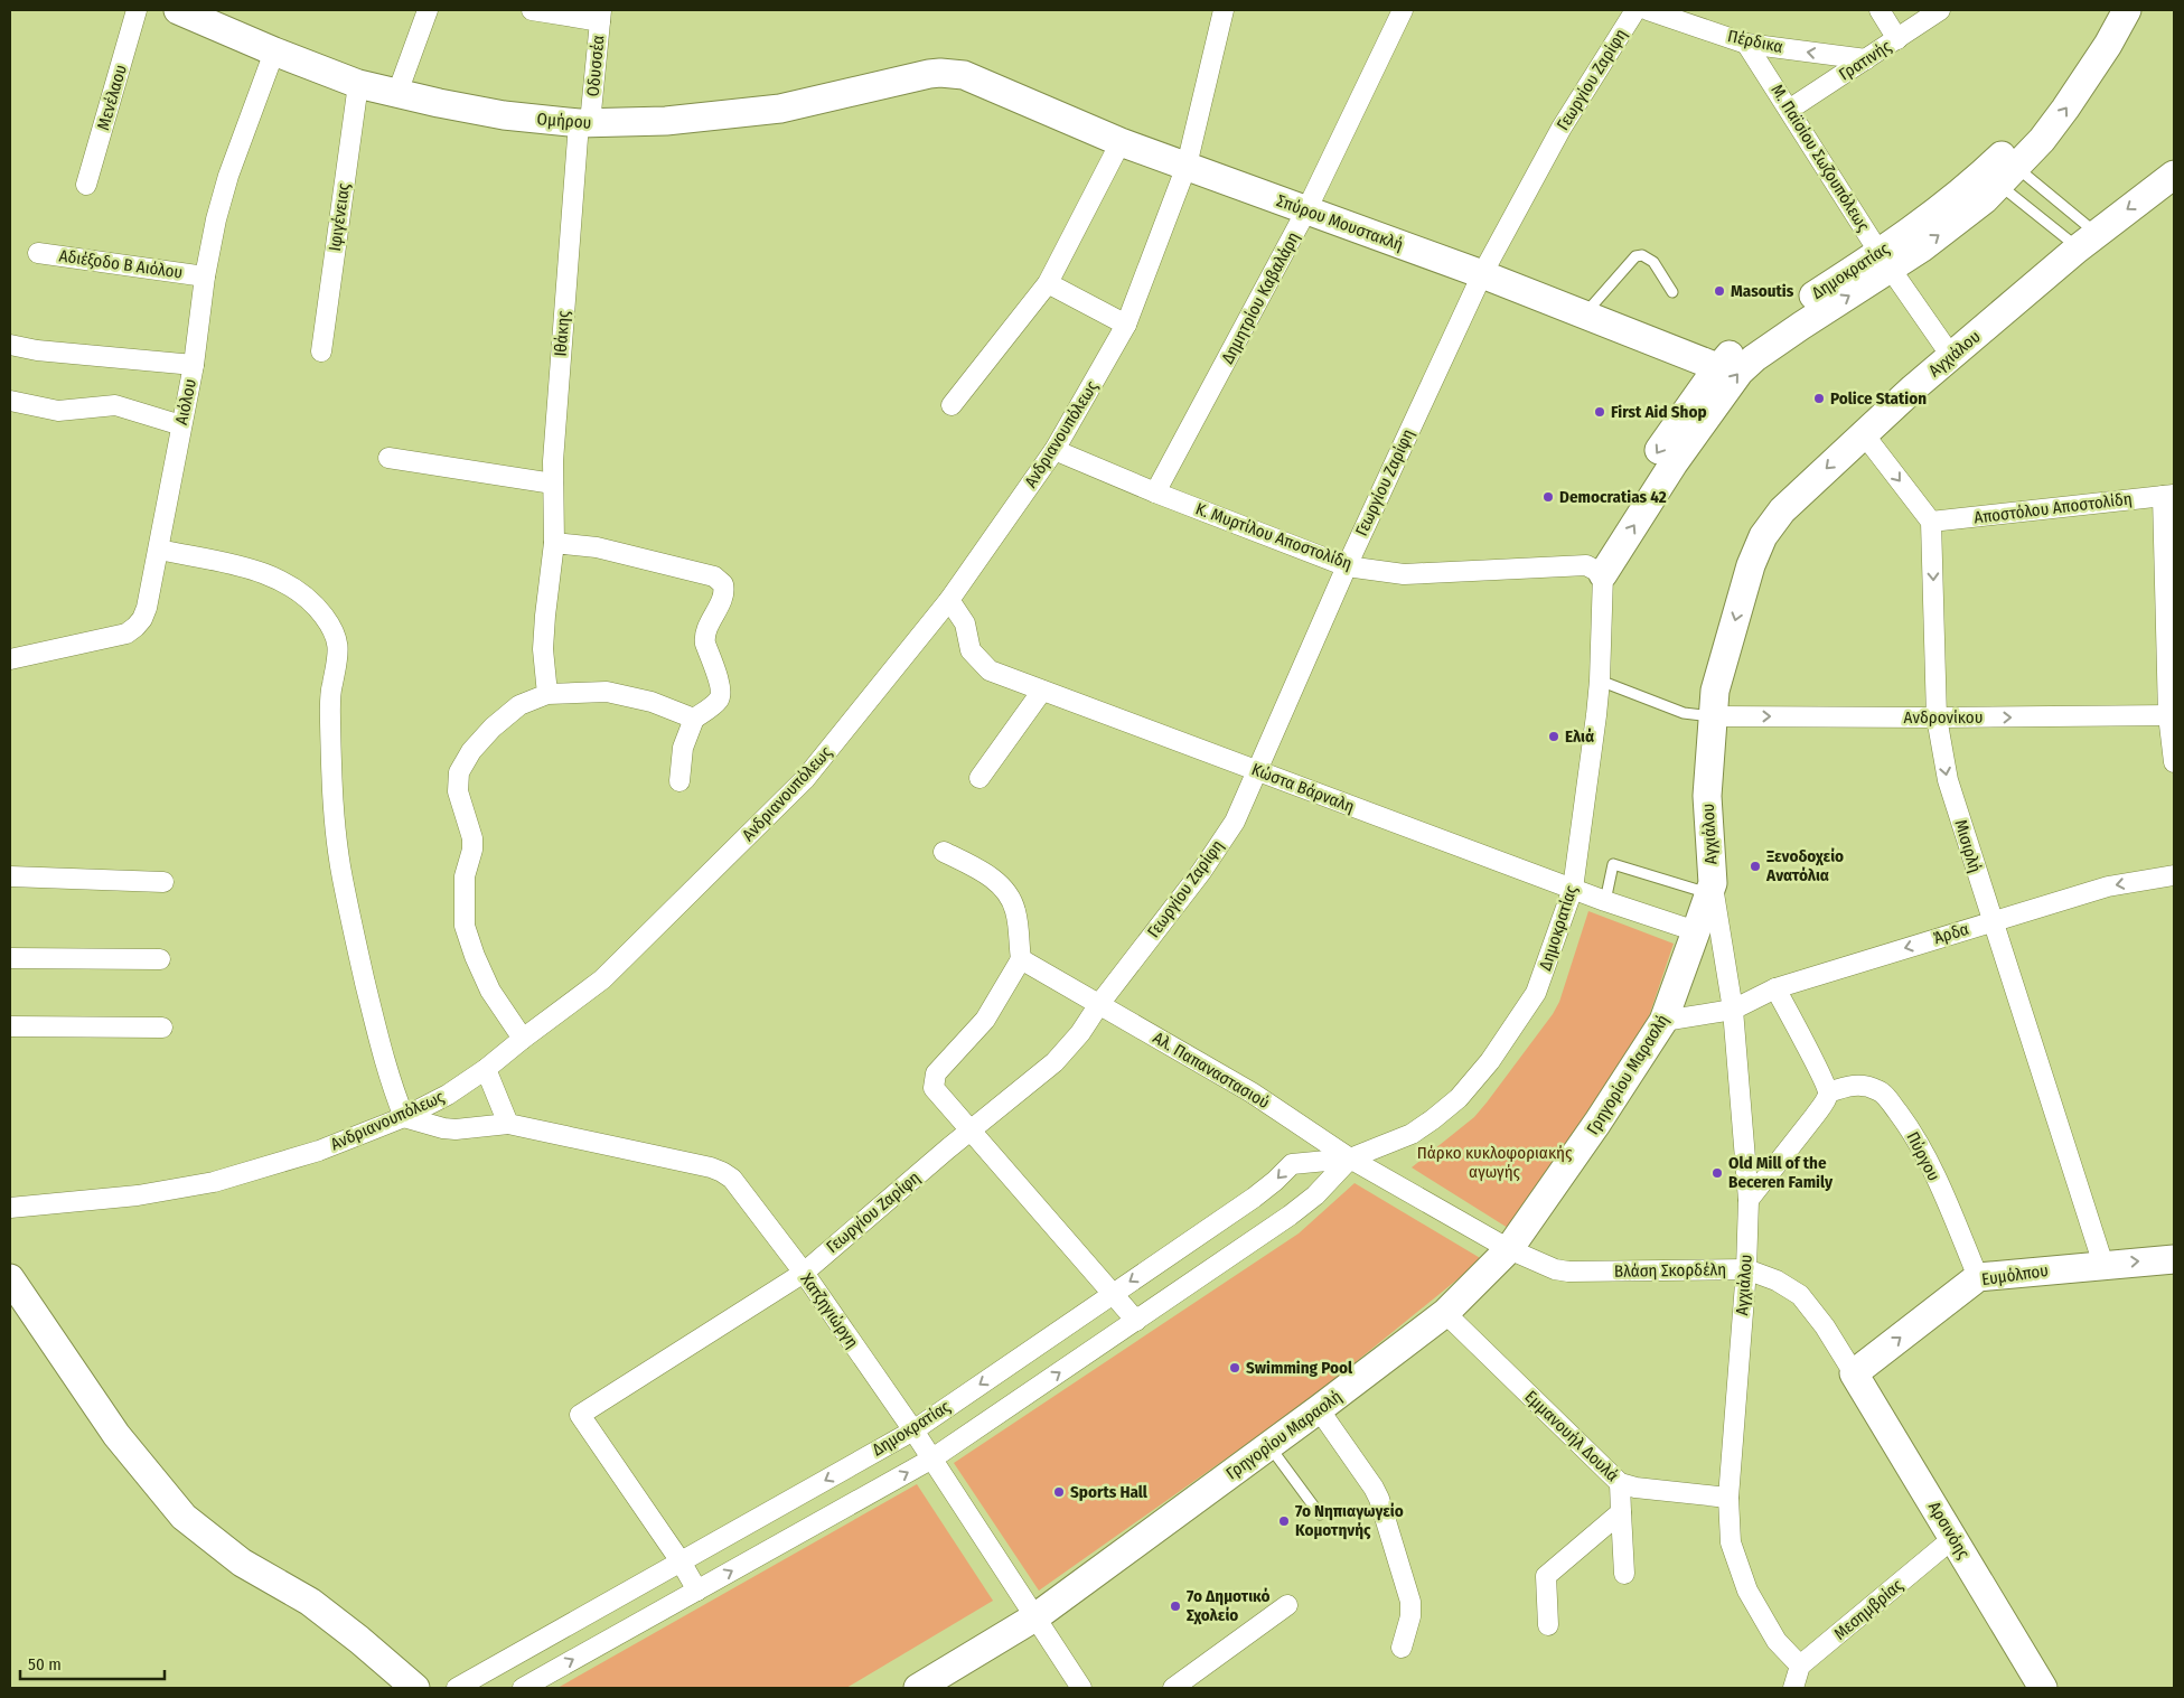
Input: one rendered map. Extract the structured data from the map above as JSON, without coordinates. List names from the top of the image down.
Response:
{
  "streets": {
    "street": [
      "Πέρδικα",
      "Γρατινής",
      "Οδυσσέα",
      "Γεωργίου Ζαρίφη",
      "Μενέλαου",
      "Ομήρου",
      "Μ. Παϊσίου Σωζουπόλεως",
      "Ιφιγένειας",
      "Σπύρου Μουστακλή",
      "Αδιέξοδο Β Αιόλου",
      "Δημοκρατίας",
      "Δημητρίου Καβαλάρη",
      "Ιθάκης",
      "Αγχιάλου",
      "Αιόλου",
      "Ανδριανουπόλεως",
      "Αποστόλου Αποστολίδη",
      "Κ. Μυρτίλου Αποστολίδη",
      "Ανδρονίκου",
      "Κώστα Βάρναλη",
      "Μισιρλή",
      "Άρδα",
      "Αλ. Παπαναστασιού",
      "Γρηγορίου Μαρασλή",
      "Πύργου",
      "Βλάση Σκορδέλη",
      "Ευμόλπου",
      "Χατζηγιώργη",
      "Εμμανουήλ Δουλά",
      "Αρσινόης",
      "Μεσημβρίας"
    ]
  },
  "crossings": [
    ["Πέρδικα", "Γρατινής"],
    ["Πέρδικα", "Μ. Παϊσίου Σωζουπόλεως"],
    ["Γρατινής", "Μ. Παϊσίου Σωζουπόλεως"],
    ["Οδυσσέα", "Ομήρου"],
    ["Οδυσσέα", "Ιθάκης"],
    ["Γεωργίου Ζαρίφη", "Σπύρου Μουστακλή"],
    ["Γεωργίου Ζαρίφη", "Δημοκρατίας"],
    ["Γεωργίου Ζαρίφη", "Κ. Μυρτίλου Αποστολίδη"],
    ["Γεωργίου Ζαρίφη", "Κώστα Βάρναλη"],
    ["Γεωργίου Ζαρίφη", "Αλ. Παπαναστασιού"],
    ["Γεωργίου Ζαρίφη", "Χατζηγιώργη"],
    ["Ομήρου", "Ιφιγένειας"],
    ["Ομήρου", "Σπύρου Μουστακλή"],
    ["Ομήρου", "Ιθάκης"],
    ["Ομήρου", "Αιόλου"],
    ["Μ. Παϊσίου Σωζουπόλεως", "Δημοκρατίας"],
    ["Μ. Παϊσίου Σωζουπόλεως", "Αγχιάλου"],
    ["Σπύρου Μουστακλή", "Δημοκρατίας"],
    ["Σπύρου Μουστακλή", "Δημητρίου Καβαλάρη"],
    ["Σπύρου Μουστακλή", "Ανδριανουπόλεως"],
    ["Αδιέξοδο Β Αιόλου", "Αιόλου"],
    ["Δημοκρατίας", "Κ. Μυρτίλου Αποστολίδη"],
    ["Δημοκρατίας", "Κώστα Βάρναλη"],
    ["Δημοκρατίας", "Αλ. Παπαναστασιού"],
    ["Δημοκρατίας", "Χατζηγιώργη"],
    ["Δημητρίου Καβαλάρη", "Κ. Μυρτίλου Αποστολίδη"],
    ["Αγχιάλου", "Ανδρονίκου"],
    ["Αγχιάλου", "Άρδα"],
    ["Αγχιάλου", "Γρηγορίου Μαρασλή"],
    ["Αγχιάλου", "Βλάση Σκορδέλη"],
    ["Αγχιάλου", "Εμμανουήλ Δουλά"],
    ["Αγχιάλου", "Μεσημβρίας"],
    ["Ανδριανουπόλεως", "Κ. Μυρτίλου Αποστολίδη"],
    ["Ανδριανουπόλεως", "Κώστα Βάρναλη"],
    ["Ανδριανουπόλεως", "Χατζηγιώργη"],
    ["Αποστόλου Αποστολίδη", "Μισιρλή"],
    ["Ανδρονίκου", "Μισιρλή"],
    ["Κώστα Βάρναλη", "Γρηγορίου Μαρασλή"],
    ["Μισιρλή", "Άρδα"],
    ["Μισιρλή", "Ευμόλπου"],
    ["Άρδα", "Γρηγορίου Μαρασλή"],
    ["Αλ. Παπαναστασιού", "Γρηγορίου Μαρασλή"],
    ["Αλ. Παπαναστασιού", "Βλάση Σκορδέλη"],
    ["Γρηγορίου Μαρασλή", "Βλάση Σκορδέλη"],
    ["Γρηγορίου Μαρασλή", "Χατζηγιώργη"],
    ["Γρηγορίου Μαρασλή", "Εμμανουήλ Δουλά"],
    ["Πύργου", "Ευμόλπου"],
    ["Βλάση Σκορδέλη", "Ευμόλπου"],
    ["Βλάση Σκορδέλη", "Αρσινόης"],
    ["Ευμόλπου", "Αρσινόης"],
    ["Αρσινόης", "Μεσημβρίας"]
  ],
  "one_way": [
    "Πέρδικα",
    "Ανδρονίκου",
    "Μισιρλή",
    "Άρδα",
    "Ευμόλπου"
  ],
  "parks": ["Πάρκο κυκλοφοριακής αγωγής"],
  "places": [
    "Masoutis",
    "Police Station",
    "First Aid Shop",
    "Democratias 42",
    "Ελιά",
    "Ξενοδοχείο Ανατόλια",
    "Old Mill of the Beceren Family",
    "Swimming Pool",
    "Sports Hall",
    "7ο Νηπιαγωγείο Κομοτηνής",
    "7ο Δημοτικό Σχολείο"
  ],
  "scale_bar": "50 m"
}
